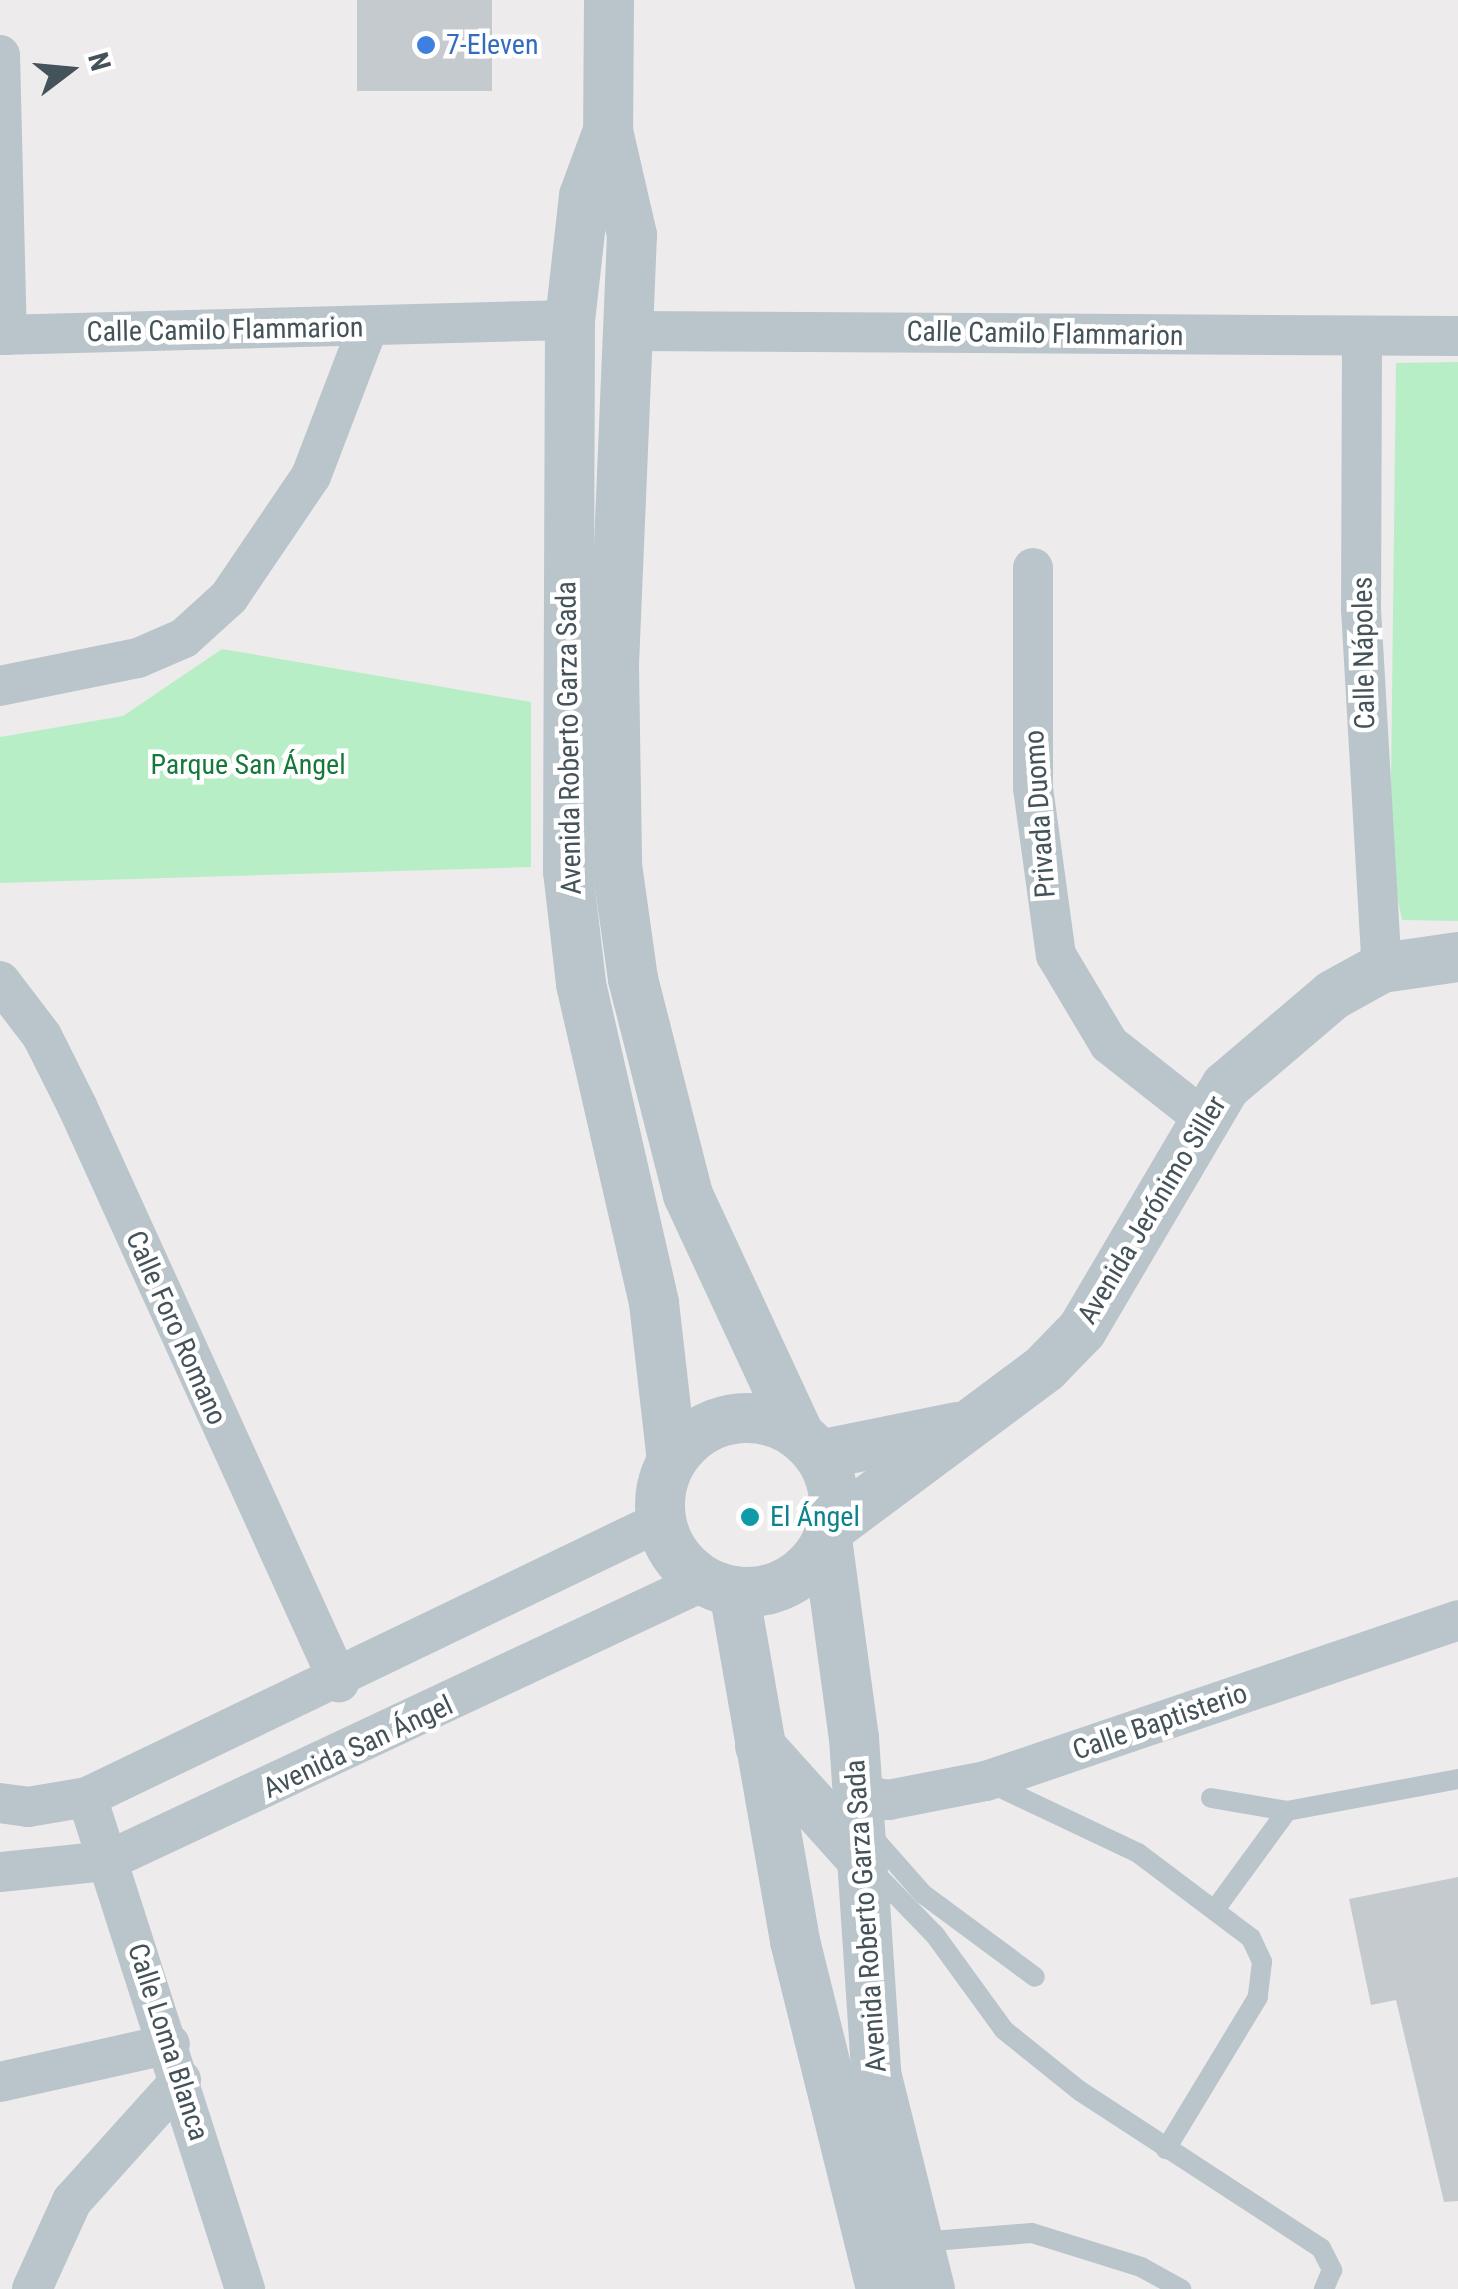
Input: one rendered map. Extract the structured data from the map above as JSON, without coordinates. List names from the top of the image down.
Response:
{
  "streets": {
    "street": [
      "Calle Camilo Flammarion",
      "Calle Nápoles",
      "Avenida Roberto Garza Sada",
      "Privada Duomo",
      "Avenida Jerónimo Siller",
      "Calle Foro Romano",
      "Calle Baptisterio",
      "Avenida San Ángel",
      "Calle Loma Blanca"
    ]
  },
  "crossings": [
    ["Calle Camilo Flammarion", "Calle Nápoles"],
    ["Calle Camilo Flammarion", "Avenida Roberto Garza Sada"],
    ["Calle Nápoles", "Avenida Jerónimo Siller"],
    ["Avenida Roberto Garza Sada", "Avenida Jerónimo Siller"],
    ["Avenida Roberto Garza Sada", "Calle Baptisterio"],
    ["Avenida Roberto Garza Sada", "Avenida San Ángel"],
    ["Privada Duomo", "Avenida Jerónimo Siller"],
    ["Avenida Jerónimo Siller", "Avenida San Ángel"],
    ["Avenida San Ángel", "Calle Loma Blanca"]
  ],
  "parks": ["Parque San Ángel"],
  "places": ["7-Eleven", "El Ángel"],
  "north": "right"
}
